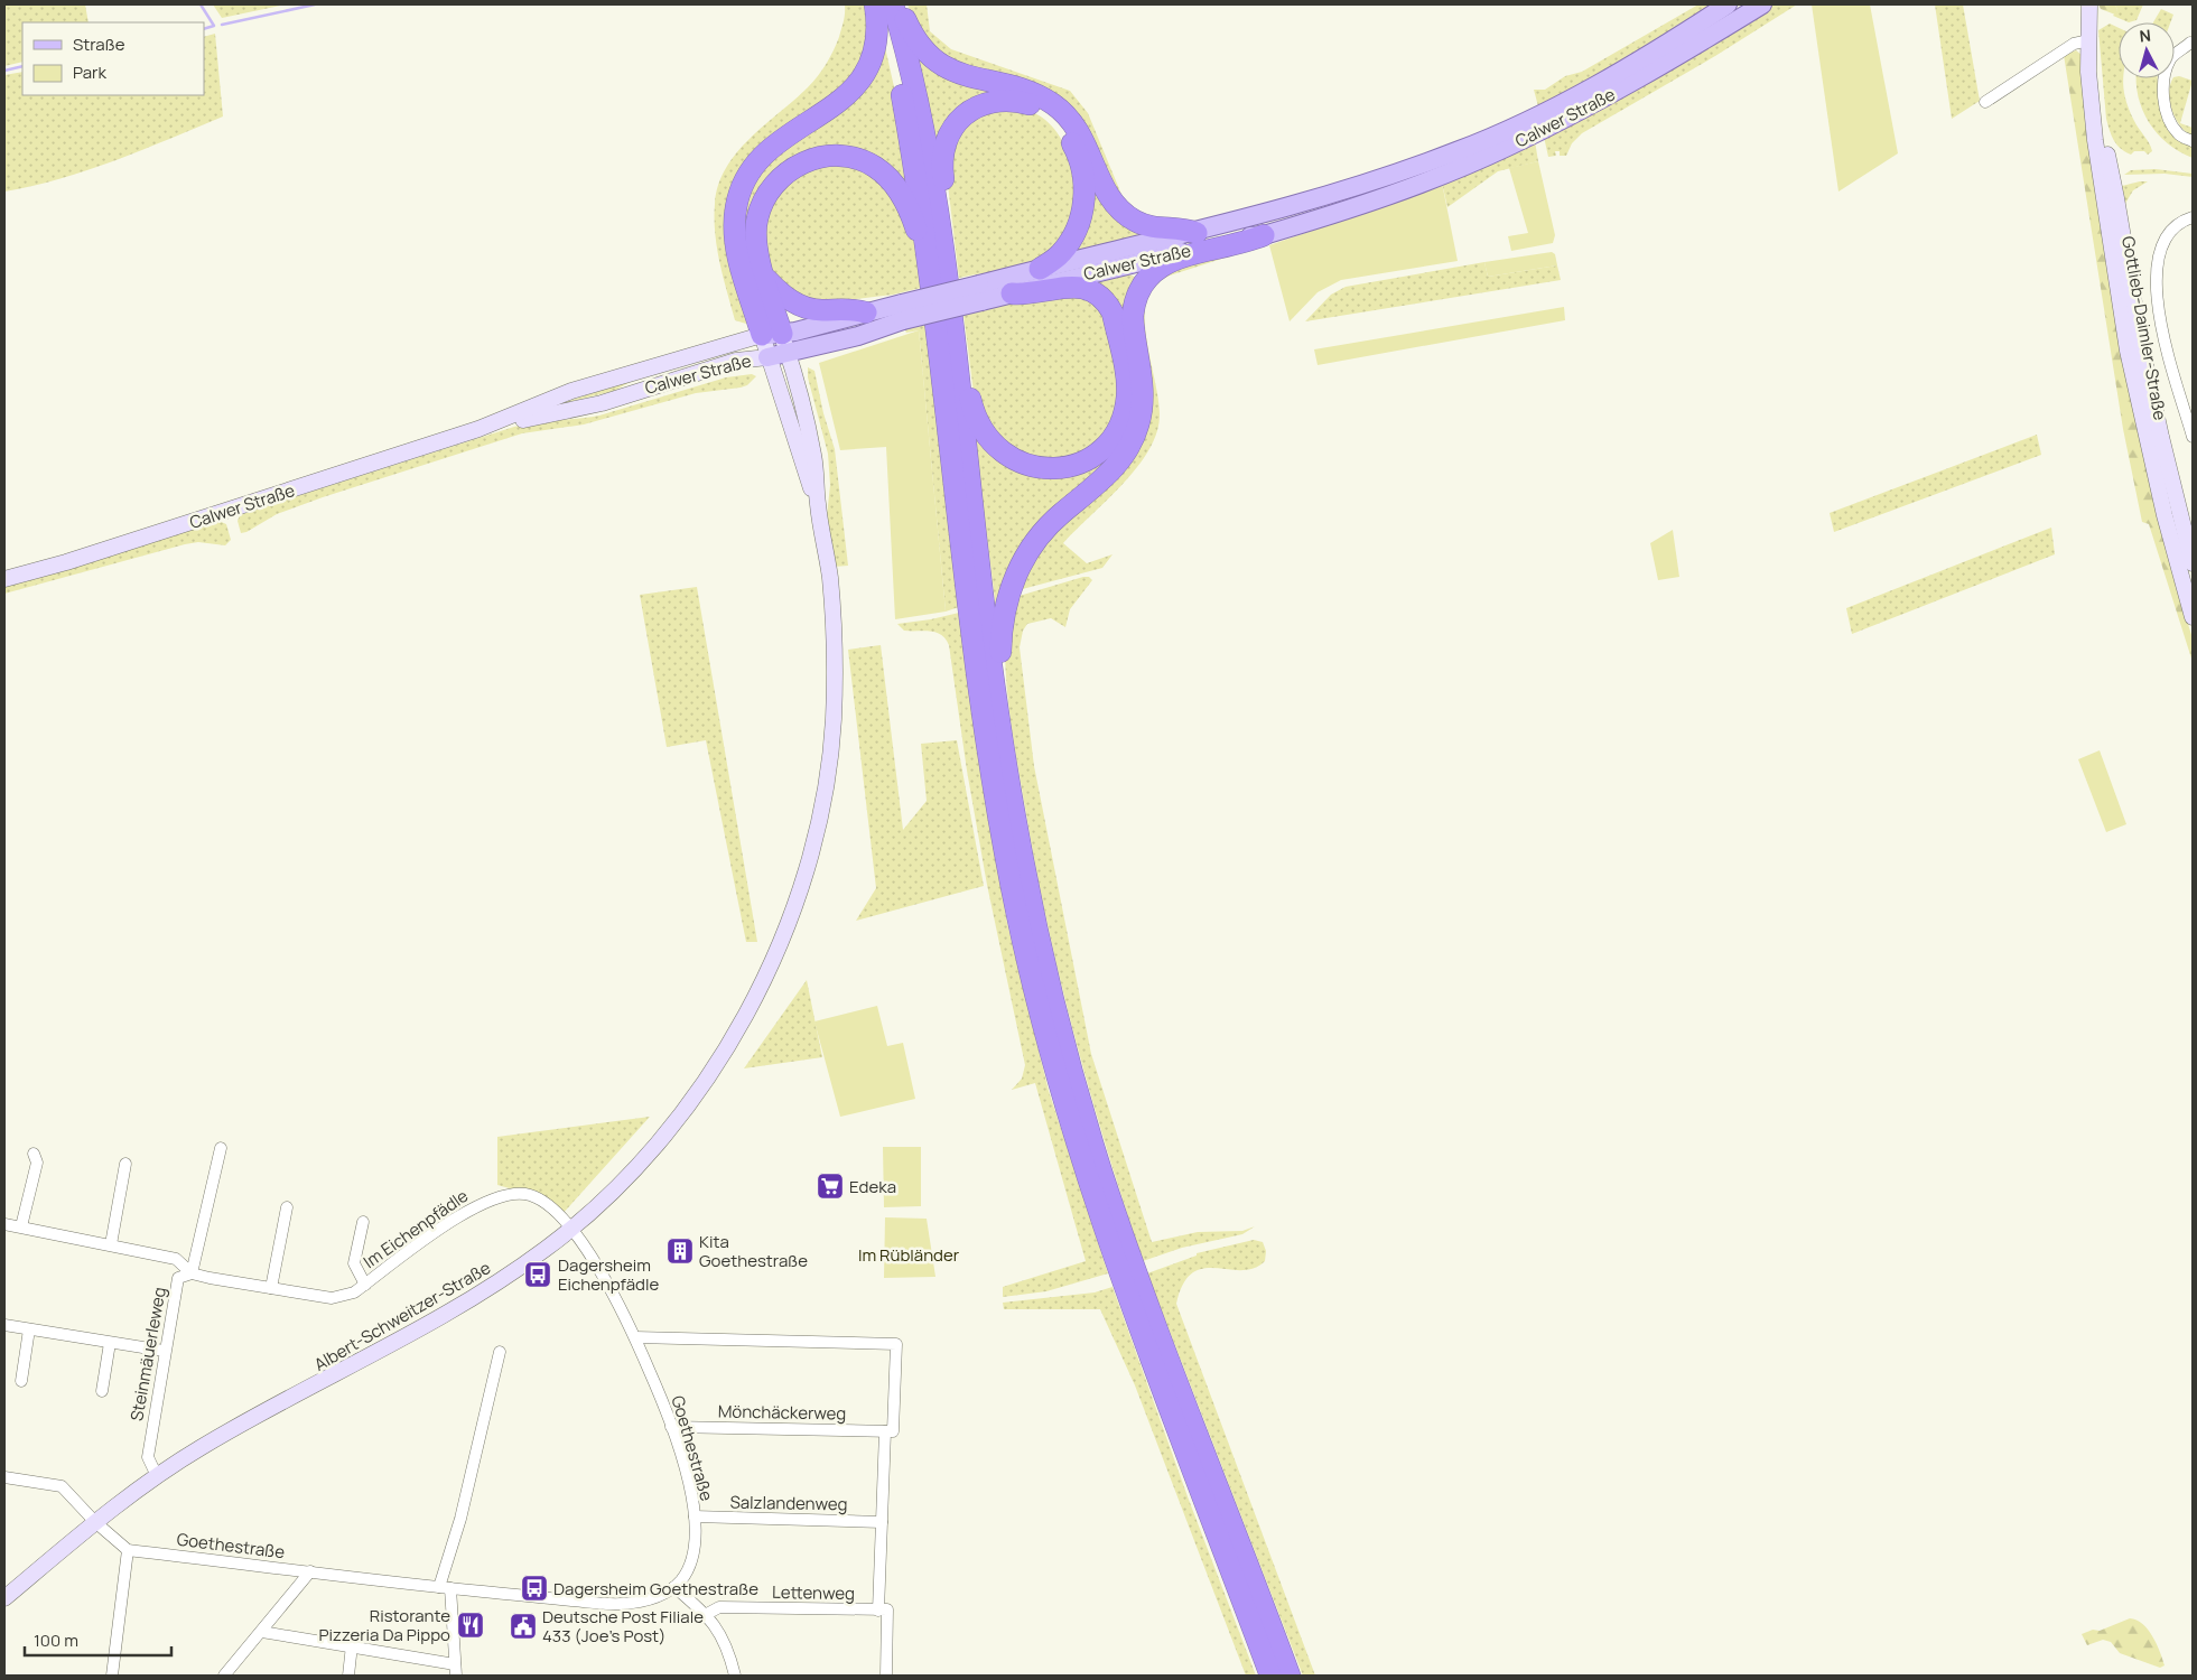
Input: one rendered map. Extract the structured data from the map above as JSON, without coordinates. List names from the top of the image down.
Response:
{
  "streets": {
    "main road": ["Calwer Straße", "Gottlieb-Daimler-Straße", "Albert-Schweitzer-Straße"],
    "street": [
      "Im Eichenpfädle",
      "Steinmäuerleweg",
      "Mönchäckerweg",
      "Goethestraße",
      "Salzlandenweg",
      "Lettenweg"
    ]
  },
  "crossings": [
    ["Im Eichenpfädle", "Albert-Schweitzer-Straße"],
    ["Im Eichenpfädle", "Steinmäuerleweg"],
    ["Im Eichenpfädle", "Goethestraße"],
    ["Albert-Schweitzer-Straße", "Steinmäuerleweg"],
    ["Albert-Schweitzer-Straße", "Goethestraße"],
    ["Mönchäckerweg", "Goethestraße"],
    ["Goethestraße", "Salzlandenweg"]
  ],
  "parks": ["Im Rübländer"],
  "places": {
    "supermarket": ["Edeka"],
    "building": ["Kita Goethestraße"],
    "bus stop": ["Dagersheim Eichenpfädle", "Dagersheim Goethestraße"],
    "restaurant": ["Ristorante Pizzeria Da Pippo"],
    "public building": ["Deutsche Post Filiale 433 (Joe's Post)"]
  },
  "legend": ["Straße", "Park"],
  "scale_bar": "100 m",
  "north": "top"
}
